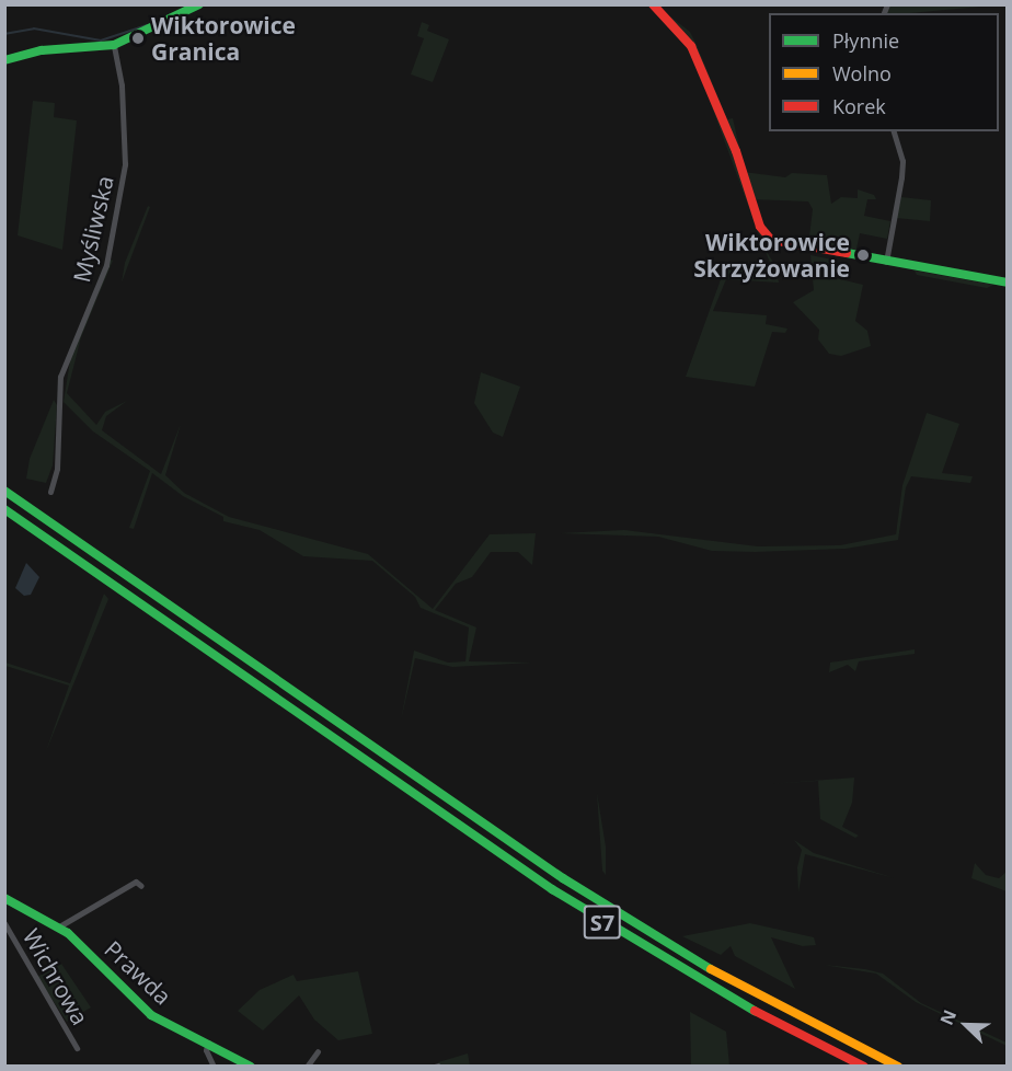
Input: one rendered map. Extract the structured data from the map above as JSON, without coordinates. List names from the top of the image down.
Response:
{
  "streets": {
    "main road": ["S7", "Prawda"],
    "street": ["Myśliwska", "Wichrowa"]
  },
  "places": ["Wiktorowice Granica", "Wiktorowice Skrzyżowanie"],
  "legend": ["Płynnie", "Wolno", "Korek"],
  "north": "top left"
}
